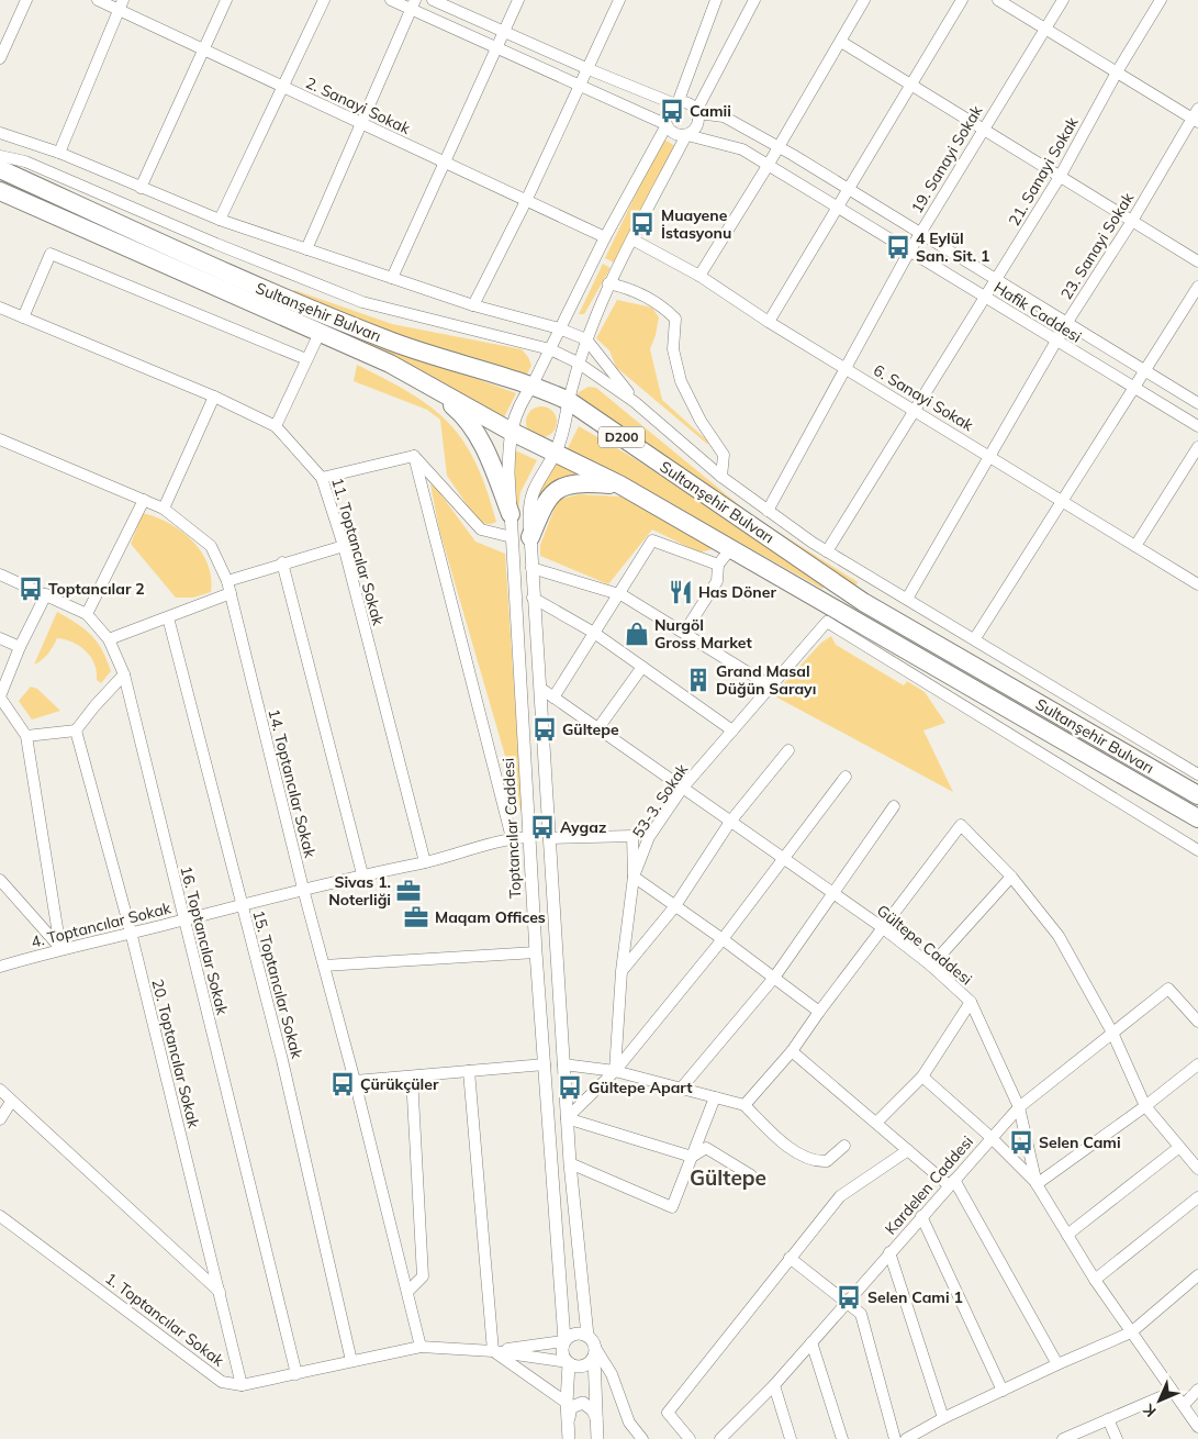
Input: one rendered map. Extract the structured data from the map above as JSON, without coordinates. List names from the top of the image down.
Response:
{
  "streets": {
    "highway": ["Sultanşehir Bulvarı", "D200"],
    "street": [
      "2. Sanayi Sokak",
      "19. Sanayi Sokak",
      "21. Sanayi Sokak",
      "23. Sanayi Sokak",
      "Hafik Caddesi",
      "6. Sanayi Sokak",
      "11. Toptancılar Sokak",
      "14. Toptancılar Sokak",
      "53-3. Sokak",
      "Toptancılar Caddesi",
      "4. Toptancılar Sokak",
      "16. Toptancılar Sokak",
      "Gültepe Caddesi",
      "15. Toptancılar Sokak",
      "20. Toptancılar Sokak",
      "Kardelen Caddesi",
      "1. Toptancılar Sokak"
    ]
  },
  "crossings": [
    ["19. Sanayi Sokak", "Hafik Caddesi"],
    ["19. Sanayi Sokak", "6. Sanayi Sokak"],
    ["21. Sanayi Sokak", "Hafik Caddesi"],
    ["21. Sanayi Sokak", "6. Sanayi Sokak"],
    ["23. Sanayi Sokak", "Hafik Caddesi"],
    ["23. Sanayi Sokak", "6. Sanayi Sokak"],
    ["Sultanşehir Bulvarı", "Toptancılar Caddesi"],
    ["11. Toptancılar Sokak", "4. Toptancılar Sokak"],
    ["14. Toptancılar Sokak", "4. Toptancılar Sokak"],
    ["14. Toptancılar Sokak", "1. Toptancılar Sokak"],
    ["53-3. Sokak", "Gültepe Caddesi"],
    ["Toptancılar Caddesi", "4. Toptancılar Sokak"],
    ["Toptancılar Caddesi", "1. Toptancılar Sokak"],
    ["4. Toptancılar Sokak", "16. Toptancılar Sokak"],
    ["4. Toptancılar Sokak", "15. Toptancılar Sokak"],
    ["4. Toptancılar Sokak", "20. Toptancılar Sokak"],
    ["16. Toptancılar Sokak", "1. Toptancılar Sokak"],
    ["Gültepe Caddesi", "Kardelen Caddesi"],
    ["15. Toptancılar Sokak", "1. Toptancılar Sokak"],
    ["20. Toptancılar Sokak", "1. Toptancılar Sokak"]
  ],
  "districts": ["Gültepe"],
  "places": {
    "bus stop": [
      "Camii",
      "Muayene İstasyonu",
      "4 Eylül San. Sit. 1",
      "Toptancılar 2",
      "Gültepe",
      "Aygaz",
      "Çürükçüler",
      "Gültepe Apart",
      "Selen Cami",
      "Selen Cami 1"
    ],
    "restaurant": ["Has Döner"],
    "shop": ["Nurgöl Gross Market"],
    "building": ["Grand Masal Düğün Sarayı"],
    "office": ["Sivas 1. Noterliği", "Maqam Offices"]
  },
  "north": "bottom left"
}
